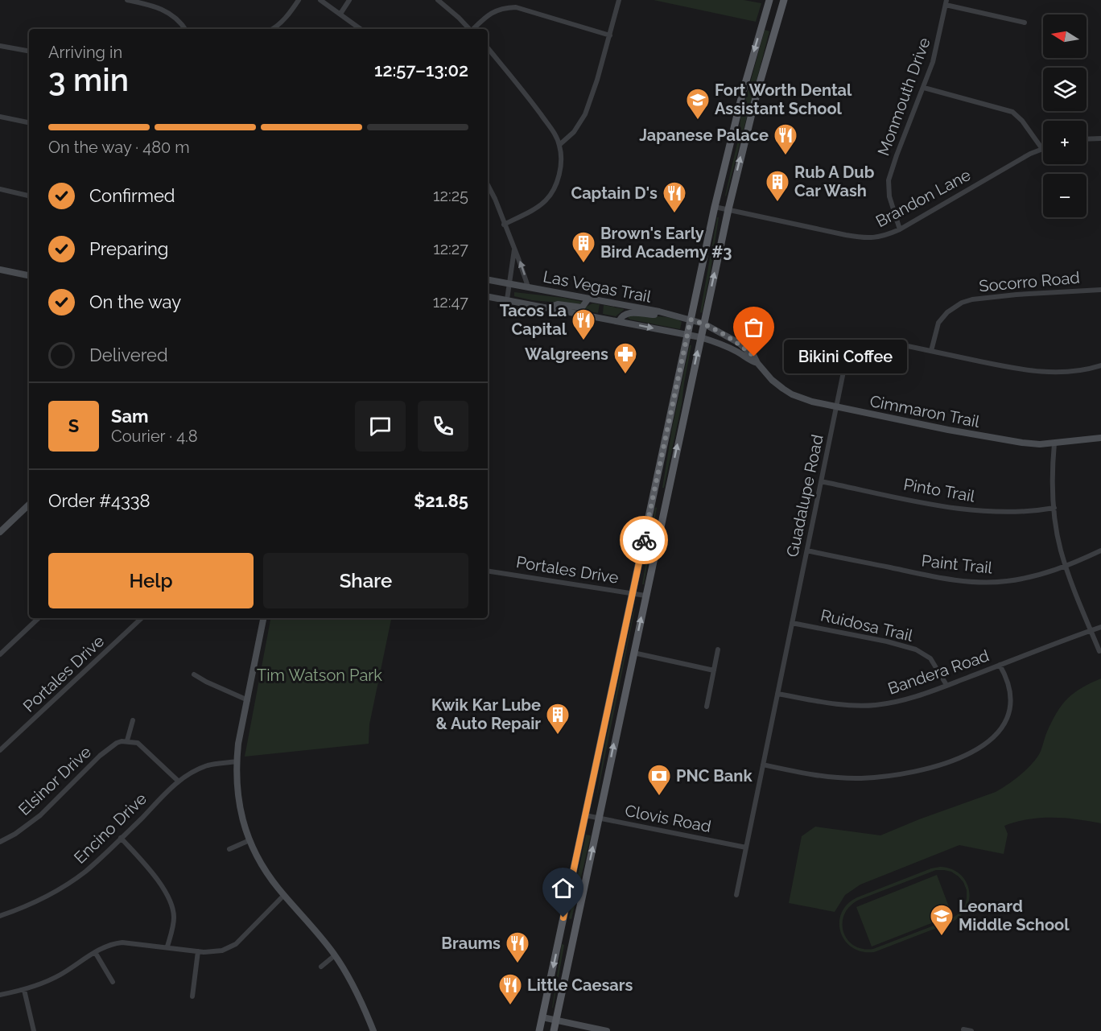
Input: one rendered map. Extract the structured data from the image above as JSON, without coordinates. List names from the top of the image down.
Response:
{
  "streets": {
    "street": [
      "Monmouth Drive",
      "Brandon Lane",
      "Socorro Road",
      "Las Vegas Trail",
      "Cimmaron Trail",
      "Pinto Trail",
      "Guadalupe Road",
      "Paint Trail",
      "Portales Drive",
      "Ruidosa Trail",
      "Bandera Road",
      "Elsinor Drive",
      "Clovis Road",
      "Encino Drive"
    ]
  },
  "crossings": [
    ["Monmouth Drive", "Brandon Lane"],
    ["Socorro Road", "Guadalupe Road"],
    ["Las Vegas Trail", "Cimmaron Trail"],
    ["Cimmaron Trail", "Guadalupe Road"],
    ["Pinto Trail", "Guadalupe Road"],
    ["Guadalupe Road", "Paint Trail"],
    ["Guadalupe Road", "Ruidosa Trail"],
    ["Guadalupe Road", "Bandera Road"],
    ["Guadalupe Road", "Clovis Road"],
    ["Ruidosa Trail", "Bandera Road"]
  ],
  "parks": ["Tim Watson Park"],
  "places": {
    "school or university": ["Fort Worth Dental Assistant School", "Leonard Middle School"],
    "restaurant": [
      "Japanese Palace",
      "Captain D's",
      "Tacos La Capital",
      "Braums",
      "Little Caesars"
    ],
    "building": ["Rub A Dub Car Wash", "Brown's Early Bird Academy #3", "Kwik Kar Lube & Auto Repair"],
    "other": ["Bikini Coffee"],
    "pharmacy": ["Walgreens"],
    "bank": ["PNC Bank"]
  },
  "north": "left",
  "page": {
    "map_buttons": ["+", "−"],
    "heading": ["3 min", "Arriving in", "12:57–13:02"],
    "panel": [
      "Sam",
      "Courier · 4.8",
      "Order #4338",
      "$21.85"
    ],
    "bar": "On the way · 480 m",
    "list": [
      ["Confirmed", "12:25"],
      ["Preparing", "12:27"],
      ["On the way", "12:47"],
      "Delivered"
    ],
    "bubble": "Bikini Coffee",
    "round": "S",
    "buttons": ["Help", "Share"]
  }
}
